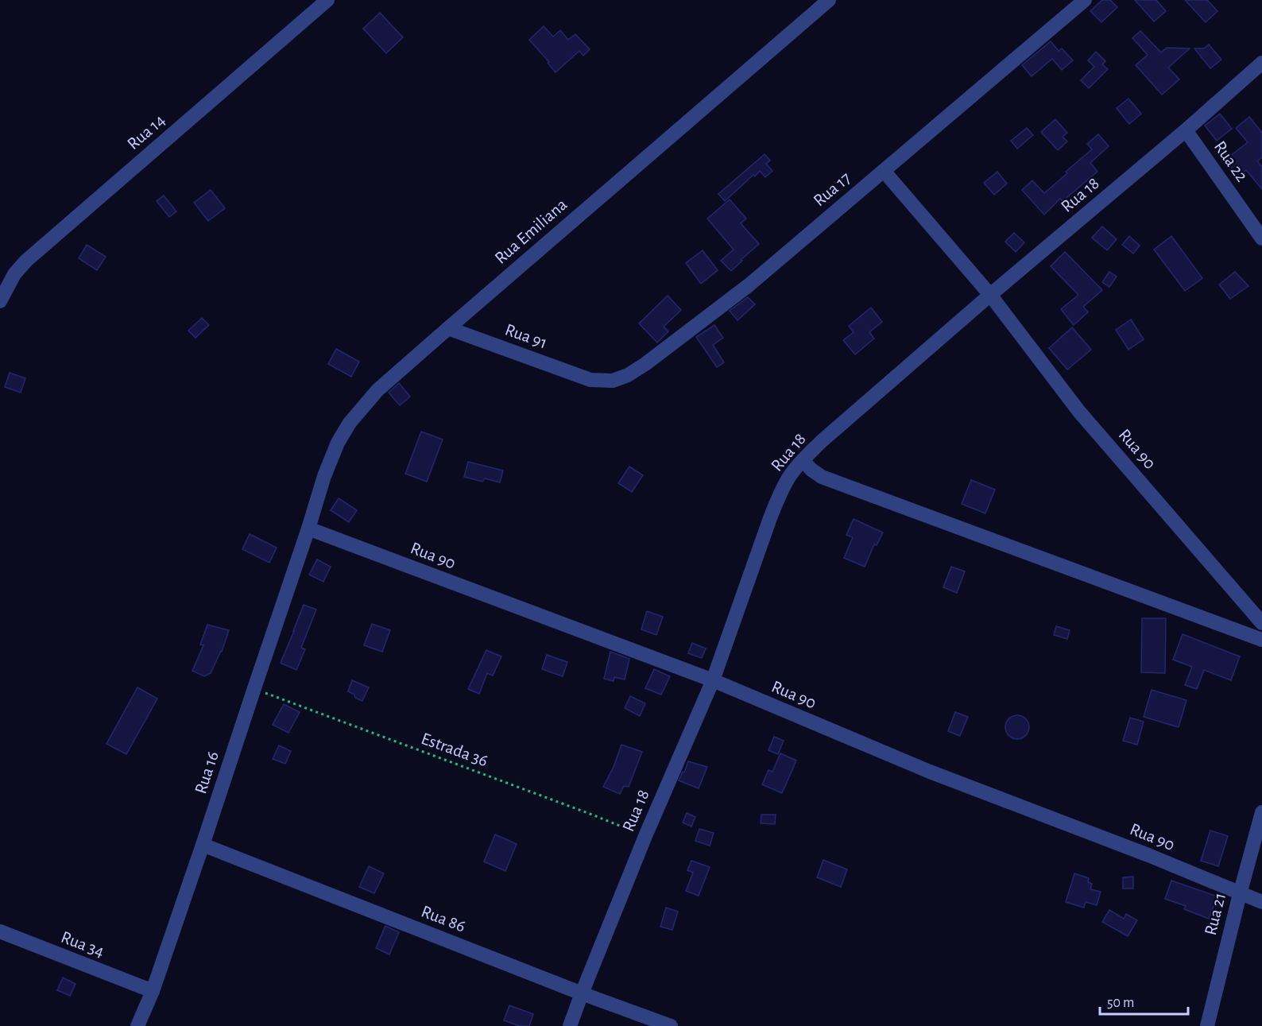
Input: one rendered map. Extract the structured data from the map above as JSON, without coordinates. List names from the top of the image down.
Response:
{
  "streets": {
    "street": [
      "Rua 14",
      "Rua 22",
      "Rua 17",
      "Rua 18",
      "Rua Emiliana",
      "Rua 91",
      "Rua 90",
      "Rua 16",
      "Rua 21",
      "Rua 86",
      "Rua 34"
    ],
    "path": ["Estrada 36"]
  },
  "crossings": [
    ["Rua 22", "Rua 18"],
    ["Rua 17", "Rua 91"],
    ["Rua 17", "Rua 90"],
    ["Rua 18", "Rua 90"],
    ["Rua 18", "Estrada 36"],
    ["Rua 18", "Rua 86"],
    ["Rua Emiliana", "Rua 91"],
    ["Rua Emiliana", "Rua 90"],
    ["Rua Emiliana", "Rua 16"],
    ["Rua 90", "Rua 16"],
    ["Rua 90", "Rua 21"],
    ["Estrada 36", "Rua 16"],
    ["Rua 16", "Rua 86"],
    ["Rua 16", "Rua 34"]
  ],
  "scale_bar": "50 m"
}
